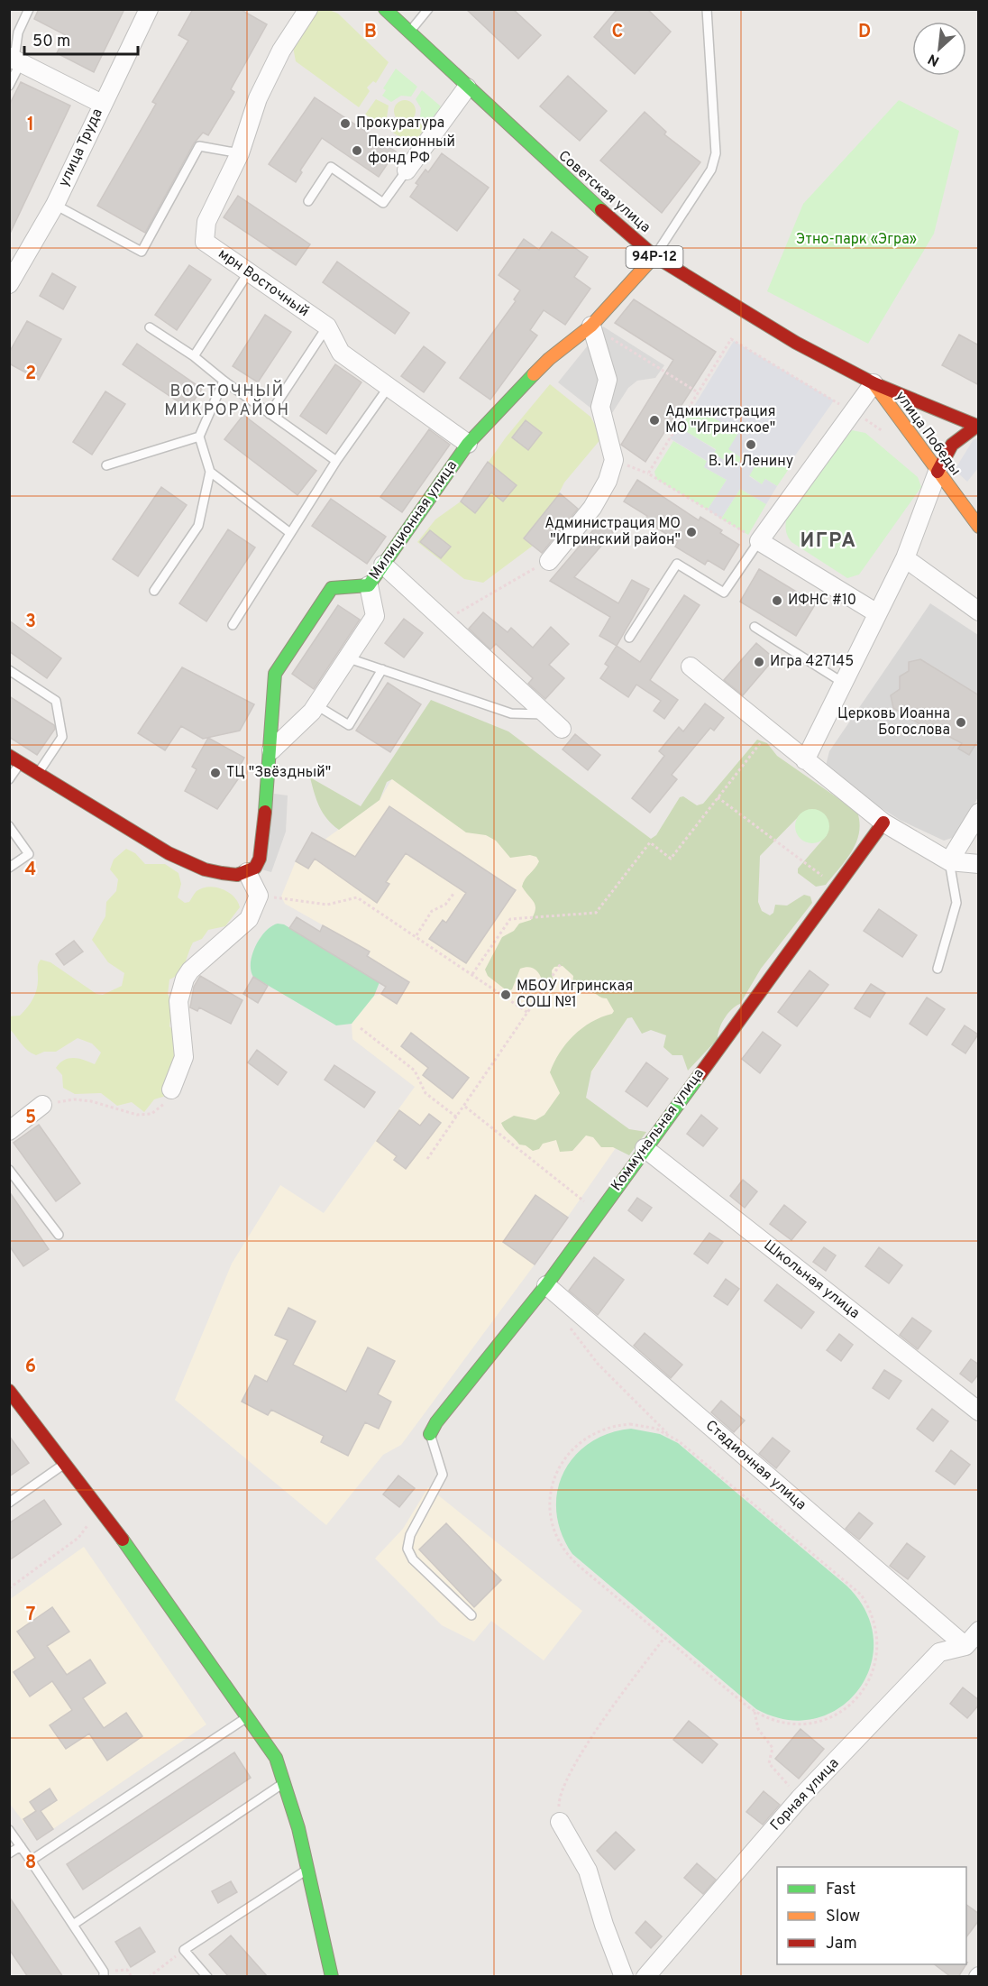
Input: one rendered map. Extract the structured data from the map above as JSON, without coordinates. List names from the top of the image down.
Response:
{
  "streets": {
    "street": [
      "улица Труда",
      "Советская улица",
      "94Р-12",
      "мрн Восточный",
      "улица Победы",
      "Милиционная улица",
      "Коммунальная улица",
      "Школьная улица",
      "Стадионная улица",
      "Горная улица"
    ]
  },
  "crossings": [
    ["Советская улица", "улица Победы"],
    ["Советская улица", "Милиционная улица"],
    ["мрн Восточный", "Милиционная улица"],
    ["Коммунальная улица", "Школьная улица"],
    ["Коммунальная улица", "Стадионная улица"],
    ["Стадионная улица", "Горная улица"]
  ],
  "districts": ["ВОСТОЧНЫЙ МИКРОРАЙОН", "ИГРА"],
  "parks": ["Этно-парк «Эгра»"],
  "places": [
    "Прокуратура",
    "Пенсионный фонд РФ",
    "Администрация МО \"Игринское\"",
    "В. И. Ленину",
    "Администрация МО \"Игринский район\"",
    "ИФНС #10",
    "Игра 427145",
    "Церковь Иоанна Богослова",
    "ТЦ \"Звёздный\"",
    "МБОУ Игринская СОШ №1"
  ],
  "legend": ["Fast", "Slow", "Jam"],
  "scale_bar": "50 m",
  "north": "bottom left",
  "grid": {
    "columns": ["B", "C", "D"],
    "rows": [
      "1",
      "2",
      "3",
      "4",
      "5",
      "6",
      "7",
      "8"
    ]
  }
}
